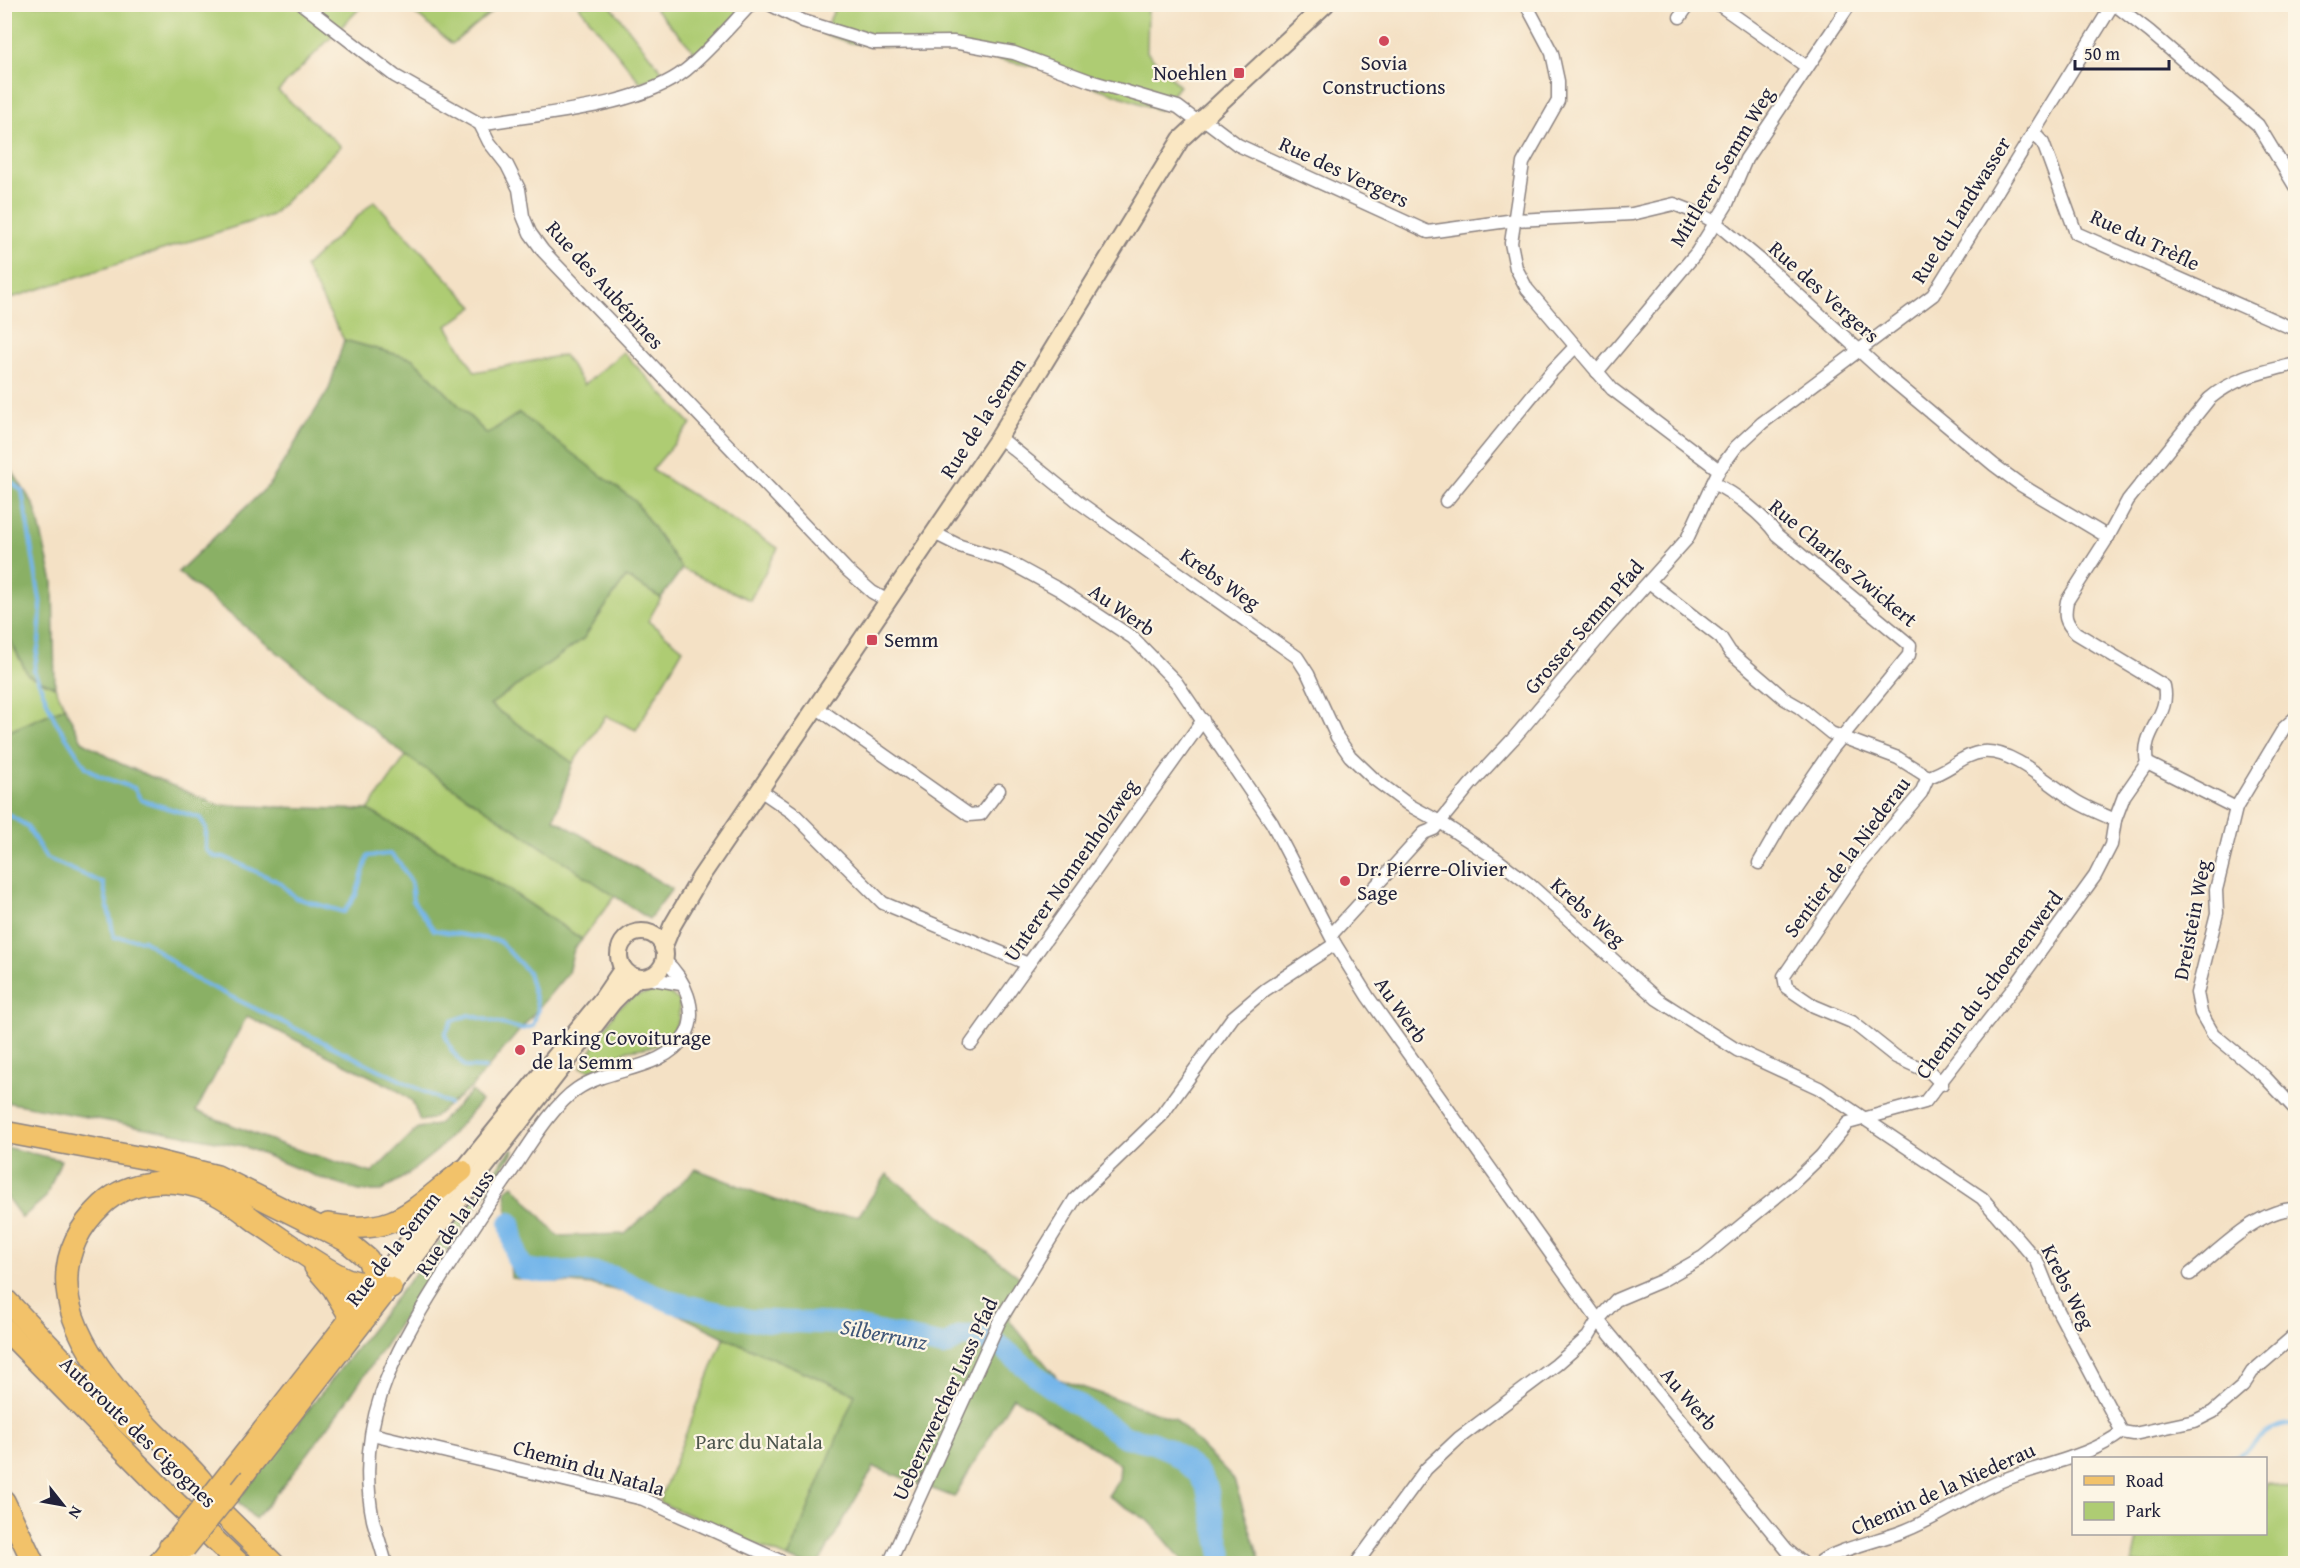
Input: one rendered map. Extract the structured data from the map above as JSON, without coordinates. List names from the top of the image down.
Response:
{
  "streets": {
    "highway": ["Autoroute des Cigognes"],
    "main road": ["Rue de la Semm"],
    "street": [
      "Mittlerer Semm Weg",
      "Rue des Vergers",
      "Rue du Landwasser",
      "Rue du Trèfle",
      "Rue des Aubépines",
      "Rue Charles Zwickert",
      "Krebs Weg",
      "Au Werb",
      "Grosser Semm Pfad",
      "Sentier de la Niederau",
      "Unterer Nonnenholzweg",
      "Dreistein Weg",
      "Chemin du Schoenenwerd",
      "Rue de la Luss",
      "Ueberzwercher Luss Pfad",
      "Chemin du Natala",
      "Chemin de la Niederau"
    ]
  },
  "crossings": [
    ["Mittlerer Semm Weg", "Rue des Vergers"],
    ["Rue des Vergers", "Rue du Landwasser"],
    ["Rue des Vergers", "Rue de la Semm"],
    ["Rue du Landwasser", "Rue du Trèfle"],
    ["Rue du Landwasser", "Grosser Semm Pfad"],
    ["Rue des Aubépines", "Rue de la Semm"],
    ["Rue de la Semm", "Krebs Weg"],
    ["Rue de la Semm", "Au Werb"],
    ["Rue de la Semm", "Rue de la Luss"],
    ["Rue Charles Zwickert", "Grosser Semm Pfad"],
    ["Rue Charles Zwickert", "Sentier de la Niederau"],
    ["Krebs Weg", "Grosser Semm Pfad"],
    ["Krebs Weg", "Chemin du Schoenenwerd"],
    ["Krebs Weg", "Chemin de la Niederau"],
    ["Au Werb", "Grosser Semm Pfad"],
    ["Au Werb", "Unterer Nonnenholzweg"],
    ["Au Werb", "Chemin du Schoenenwerd"],
    ["Au Werb", "Ueberzwercher Luss Pfad"],
    ["Grosser Semm Pfad", "Sentier de la Niederau"],
    ["Grosser Semm Pfad", "Ueberzwercher Luss Pfad"],
    ["Sentier de la Niederau", "Chemin du Schoenenwerd"],
    ["Rue de la Luss", "Chemin du Natala"]
  ],
  "water": ["Silberrunz"],
  "parks": ["Parc du Natala"],
  "places": {
    "other": ["Sovia Constructions", "Dr. Pierre-Olivier Sage", "Parking Covoiturage de la Semm"],
    "transit": ["Noehlen", "Semm"]
  },
  "legend": ["Road", "Park"],
  "scale_bar": "50 m",
  "north": "bottom right"
}
